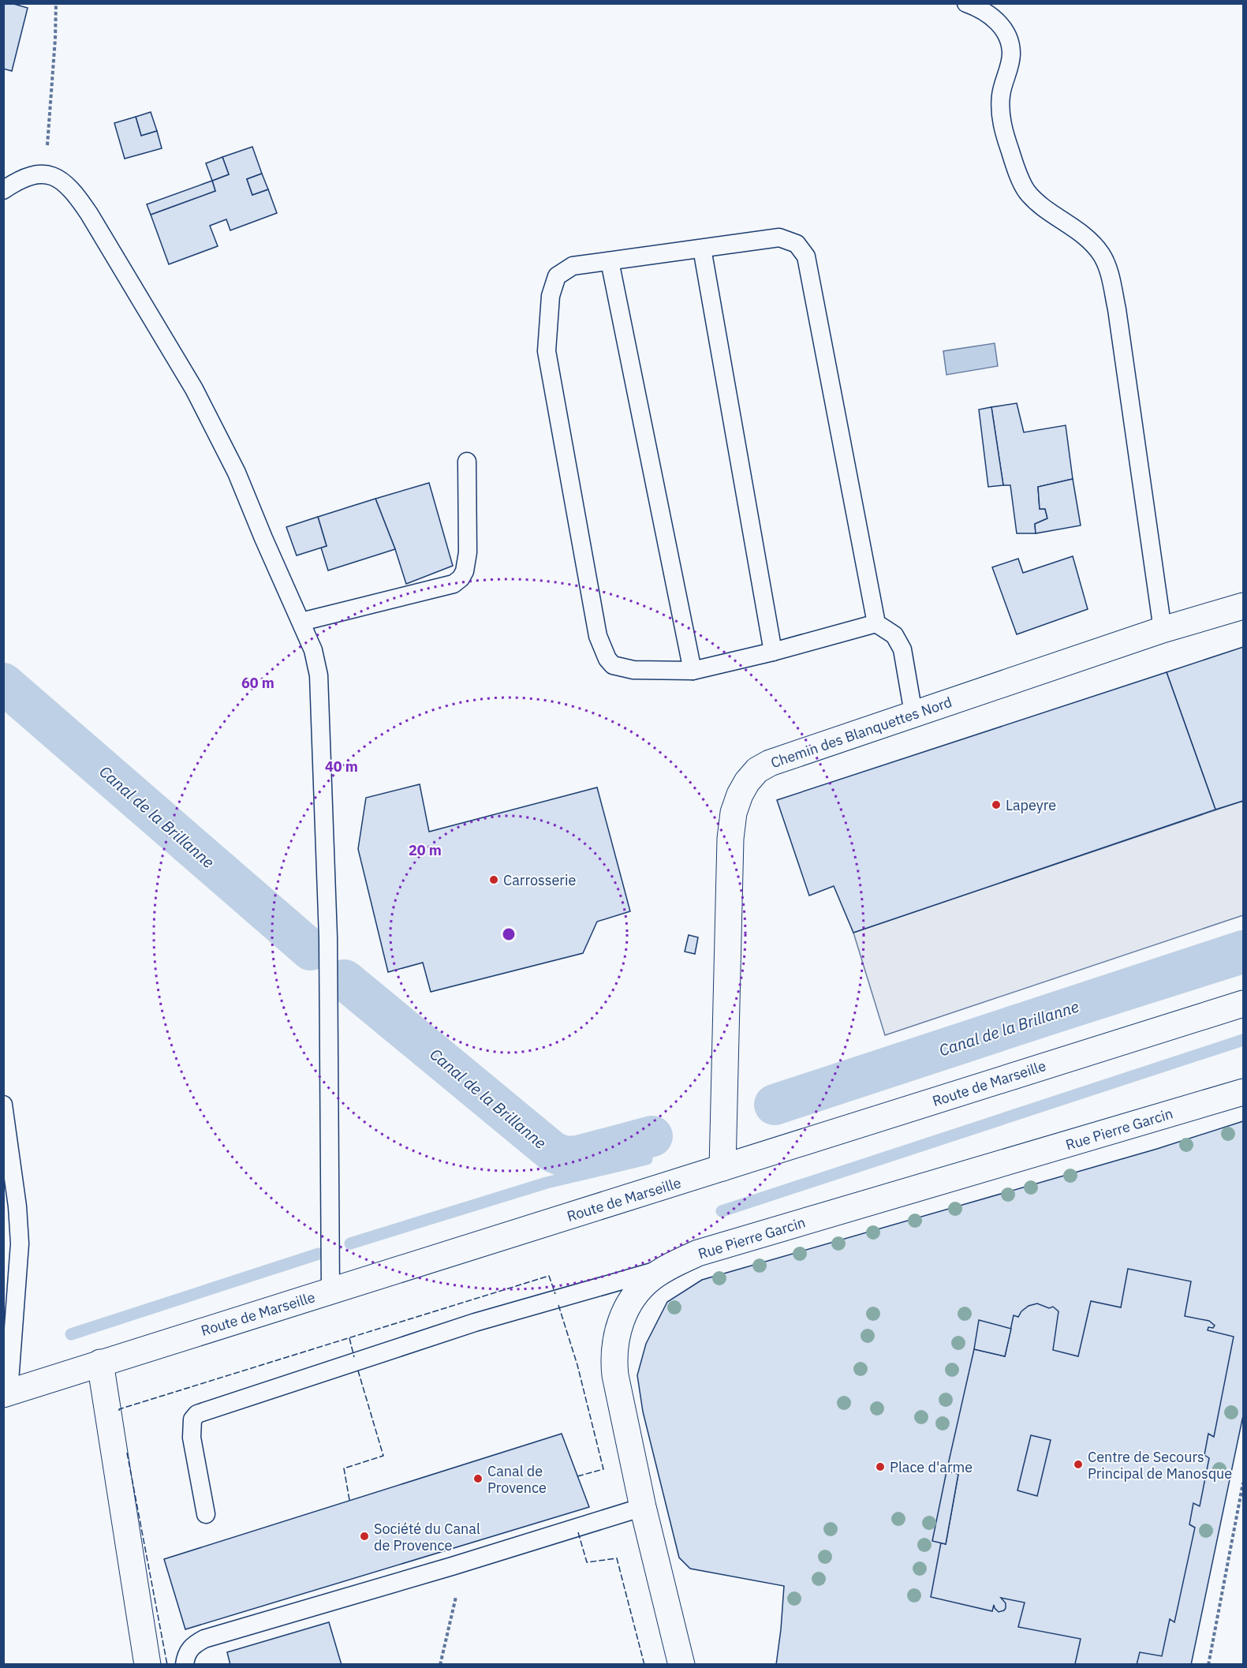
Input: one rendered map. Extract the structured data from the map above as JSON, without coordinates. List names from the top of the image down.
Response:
{
  "streets": {
    "street": ["Chemin des Blanquettes Nord", "Route de Marseille", "Rue Pierre Garcin"]
  },
  "crossings": [
    ["Chemin des Blanquettes Nord", "Route de Marseille"]
  ],
  "water": ["Canal de la Brillanne"],
  "places": [
    "Lapeyre",
    "Carrosserie",
    "Centre de Secours Principal de Manosque",
    "Place d'arme",
    "Canal de Provence",
    "Société du Canal de Provence"
  ],
  "rings": ["60 m", "40 m", "20 m"]
}
